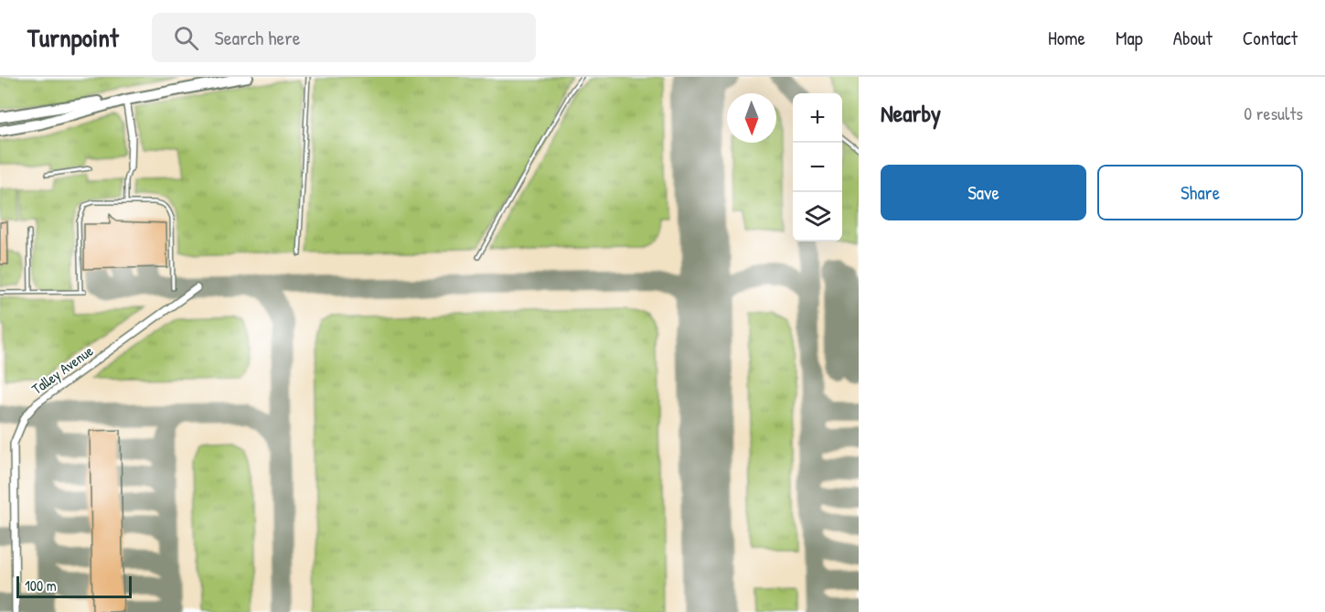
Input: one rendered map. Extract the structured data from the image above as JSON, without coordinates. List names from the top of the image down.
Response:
{
  "streets": {
    "street": ["Talley Avenue"]
  },
  "scale_bar": "100 m",
  "north": "bottom",
  "page": {
    "header": "Turnpoint",
    "search": "Search here",
    "nav": [
      "Home",
      "Map",
      "About",
      "Contact"
    ],
    "heading": ["Nearby", "0 results"],
    "map_buttons": ["+", "−"],
    "buttons": ["Save", "Share"],
    "scale": "100 m"
  }
}
